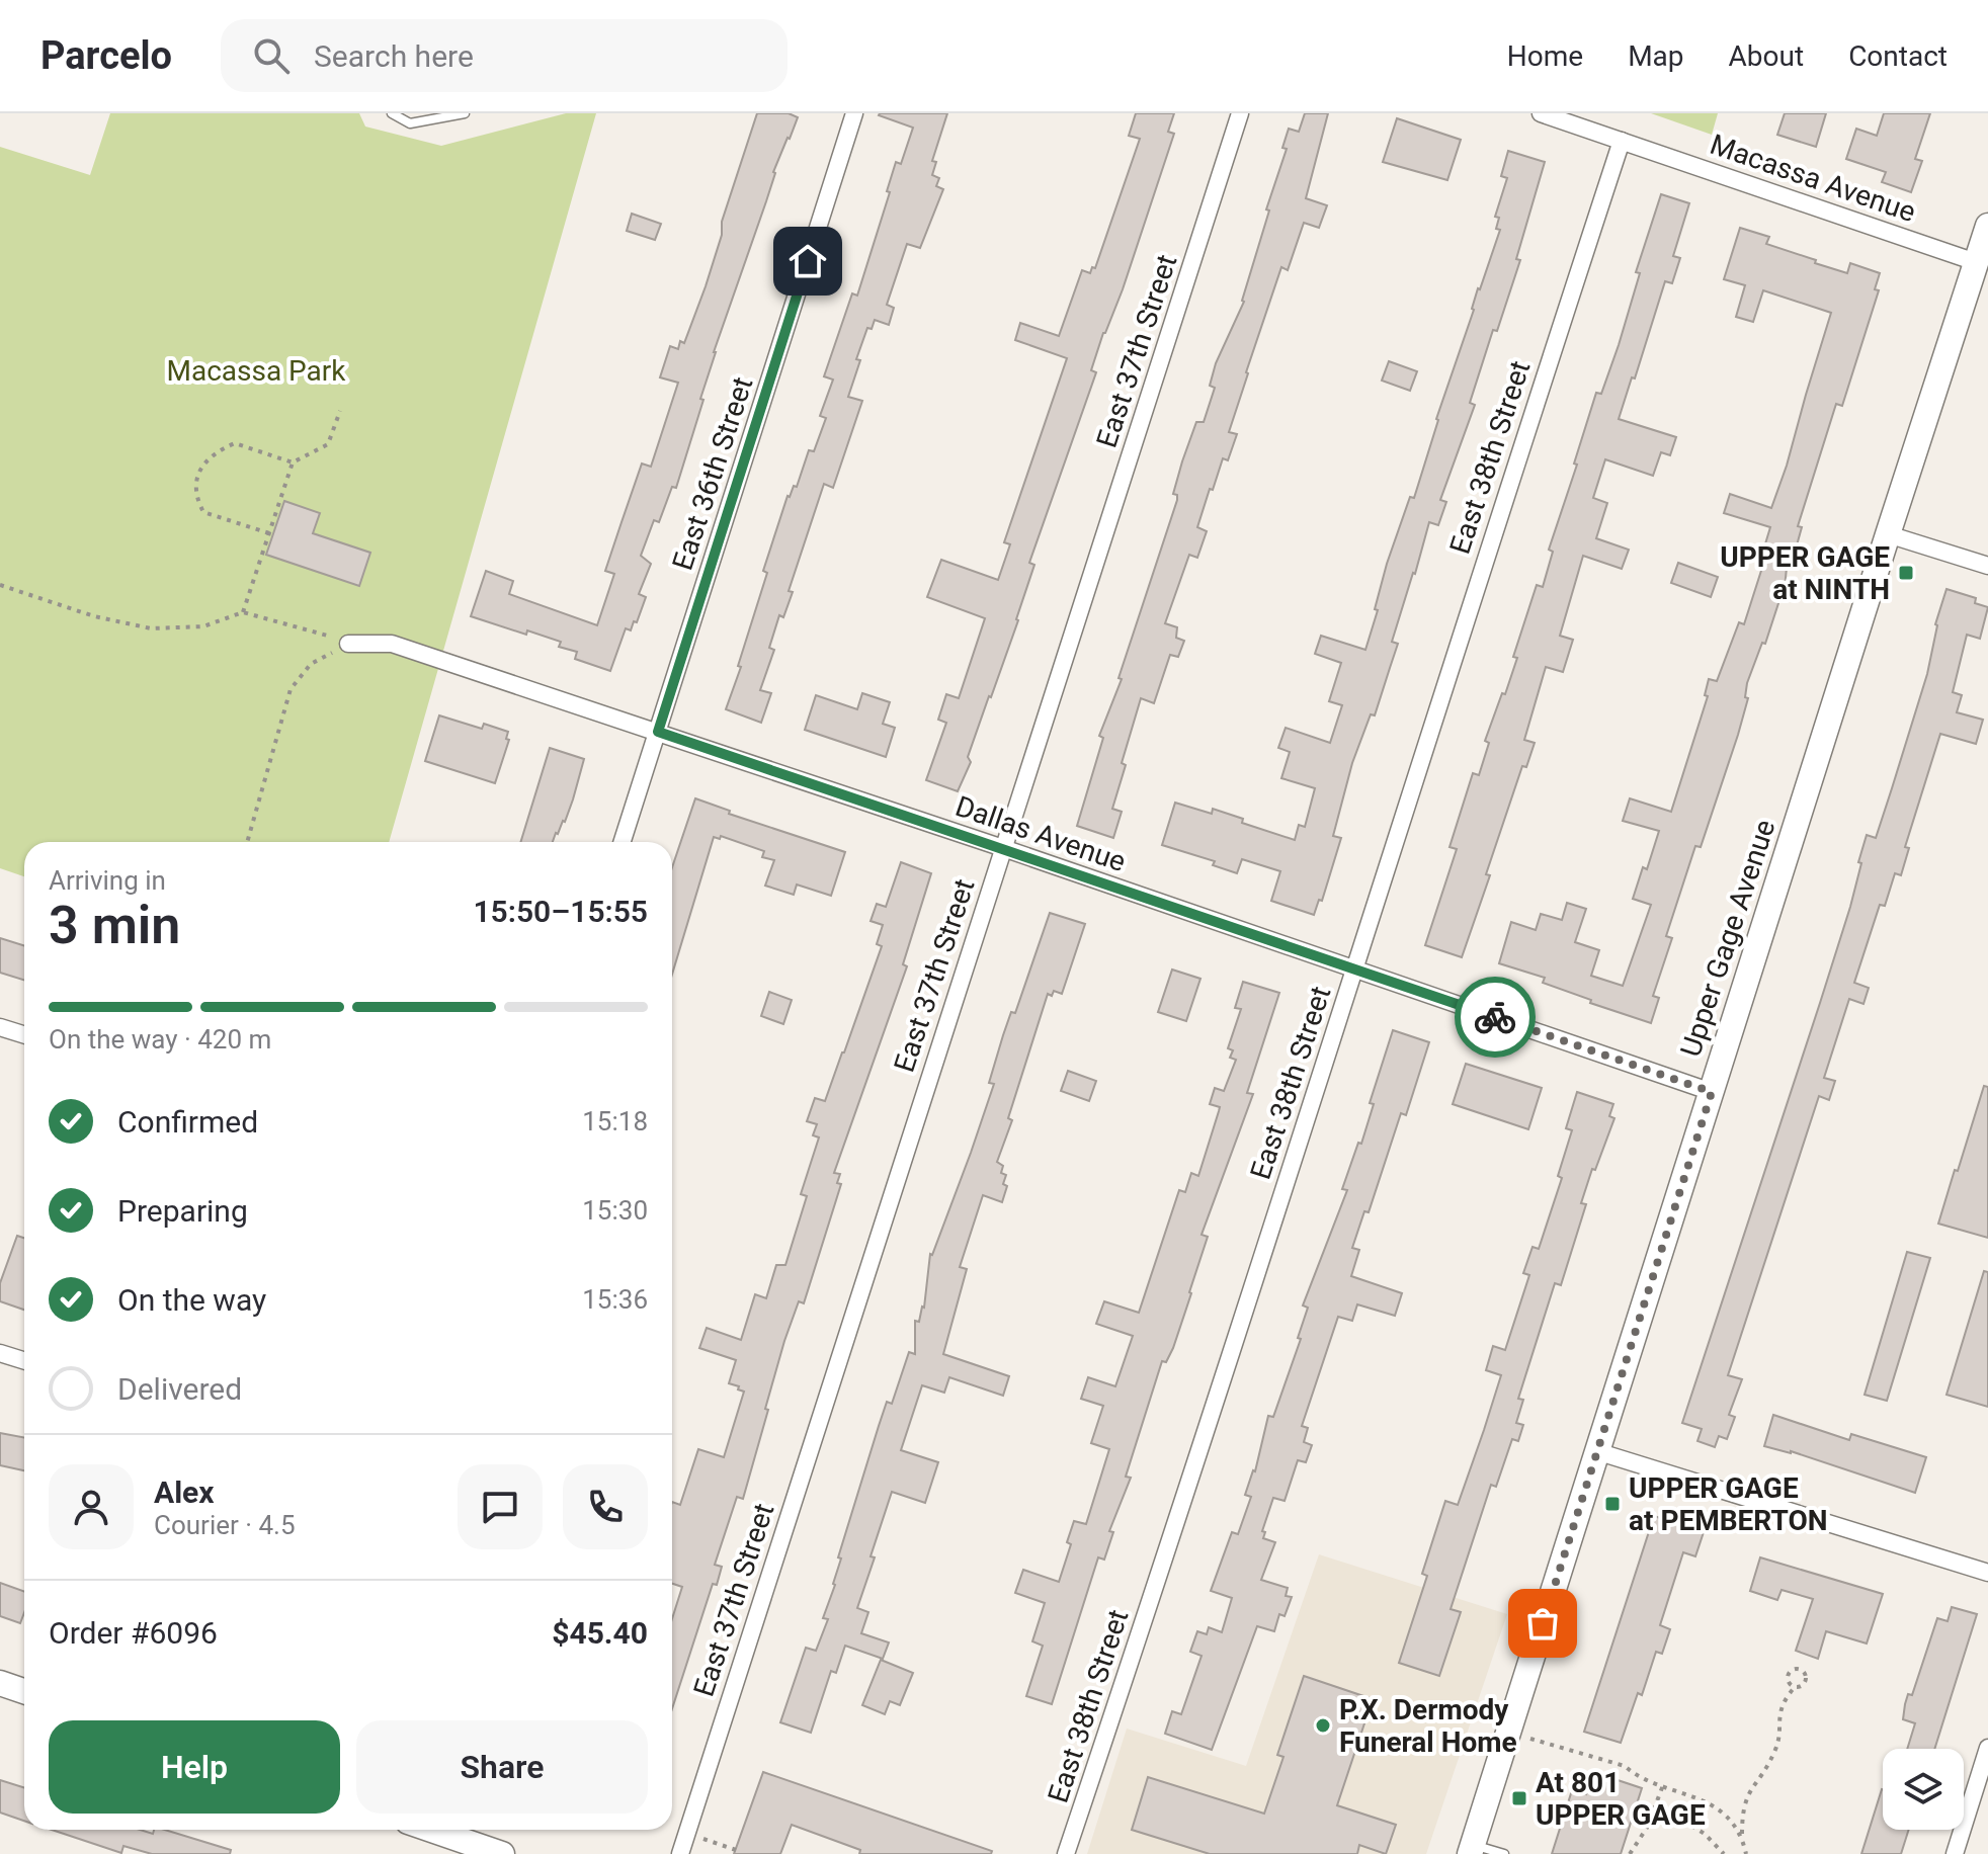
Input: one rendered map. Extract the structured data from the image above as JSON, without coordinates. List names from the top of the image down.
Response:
{
  "streets": {
    "main road": ["Upper Gage Avenue"],
    "street": [
      "Macassa Avenue",
      "East 37th Street",
      "East 38th Street",
      "East 36th Street",
      "Dallas Avenue"
    ]
  },
  "crossings": [
    ["Macassa Avenue", "East 38th Street"],
    ["Macassa Avenue", "Upper Gage Avenue"],
    ["East 37th Street", "Dallas Avenue"],
    ["East 38th Street", "Dallas Avenue"],
    ["East 36th Street", "Dallas Avenue"],
    ["Dallas Avenue", "Upper Gage Avenue"]
  ],
  "parks": ["Macassa Park"],
  "places": {
    "transit": ["UPPER GAGE at NINTH", "UPPER GAGE at PEMBERTON", "At 801 UPPER GAGE"],
    "other": ["P.X. Dermody Funeral Home"]
  },
  "page": {
    "header": "Parcelo",
    "search": "Search here",
    "nav": [
      "Home",
      "Map",
      "About",
      "Contact"
    ],
    "heading": ["3 min", "Arriving in", "15:50–15:55"],
    "panel": [
      "Alex",
      "Courier · 4.5",
      "Order #6096",
      "$45.40"
    ],
    "bar": "On the way · 420 m",
    "list": [
      ["Confirmed", "15:18"],
      ["Preparing", "15:30"],
      ["On the way", "15:36"],
      "Delivered"
    ],
    "buttons": ["Help", "Share"]
  }
}
